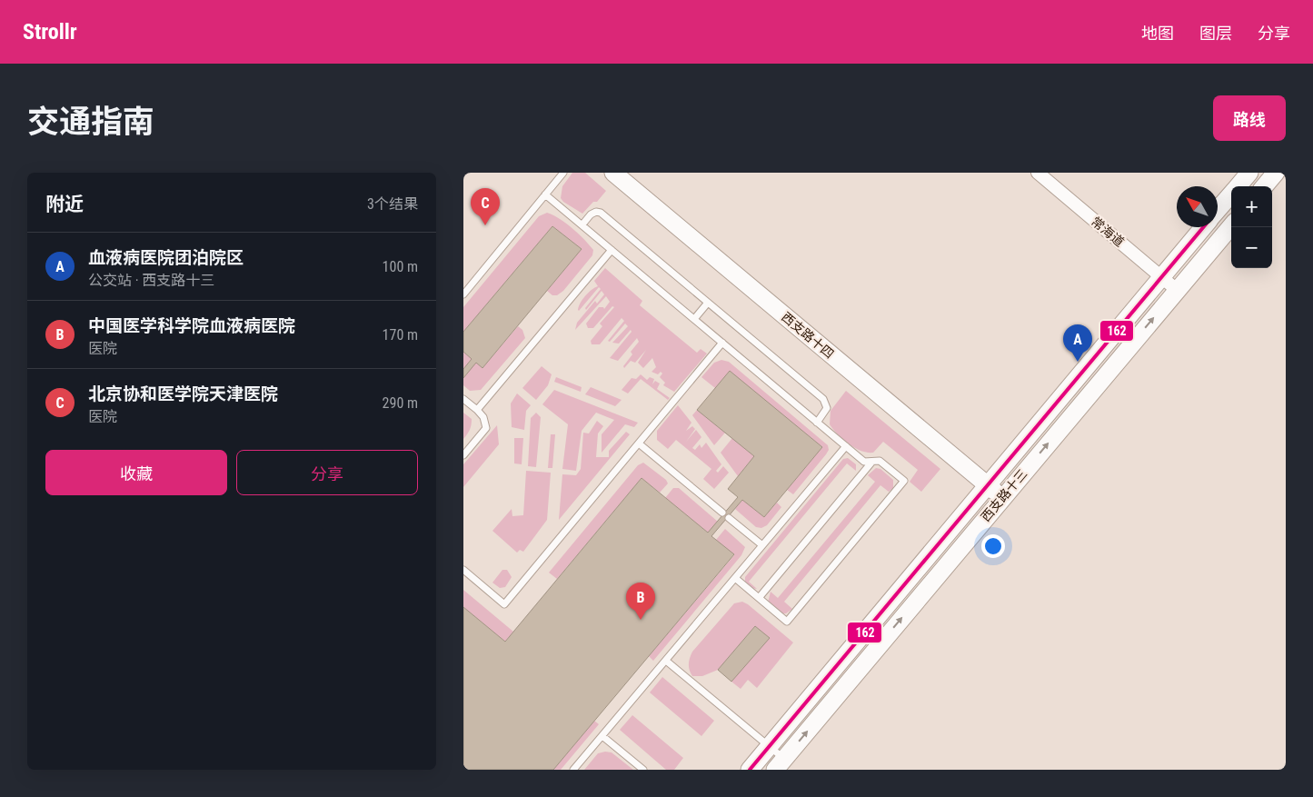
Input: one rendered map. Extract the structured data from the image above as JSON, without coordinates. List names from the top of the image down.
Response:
{
  "streets": {
    "main road": ["西支路十四", "西支路十三"],
    "street": ["常海道"]
  },
  "crossings": [
    ["常海道", "西支路十三"],
    ["西支路十四", "西支路十三"]
  ],
  "lines": ["transit line 162"],
  "north": "top left",
  "page": {
    "header": "Strollr",
    "nav": ["地图", "图层", "分享"],
    "title": "交通指南",
    "buttons": [
      "路线",
      ["收藏", "分享"]
    ],
    "heading": ["附近", "3个结果"],
    "map_buttons": ["+", "−"],
    "pins": ["C", "A", "B"],
    "list": [
      {
        "mark": "A",
        "name": "血液病医院团泊院区",
        "note": "公交站 · 西支路十三",
        "value": "100 m"
      },
      {
        "mark": "B",
        "name": "中国医学科学院血液病医院",
        "note": "医院",
        "value": "170 m"
      },
      {
        "mark": "C",
        "name": "北京协和医学院天津医院",
        "note": "医院",
        "value": "290 m"
      }
    ]
  }
}
